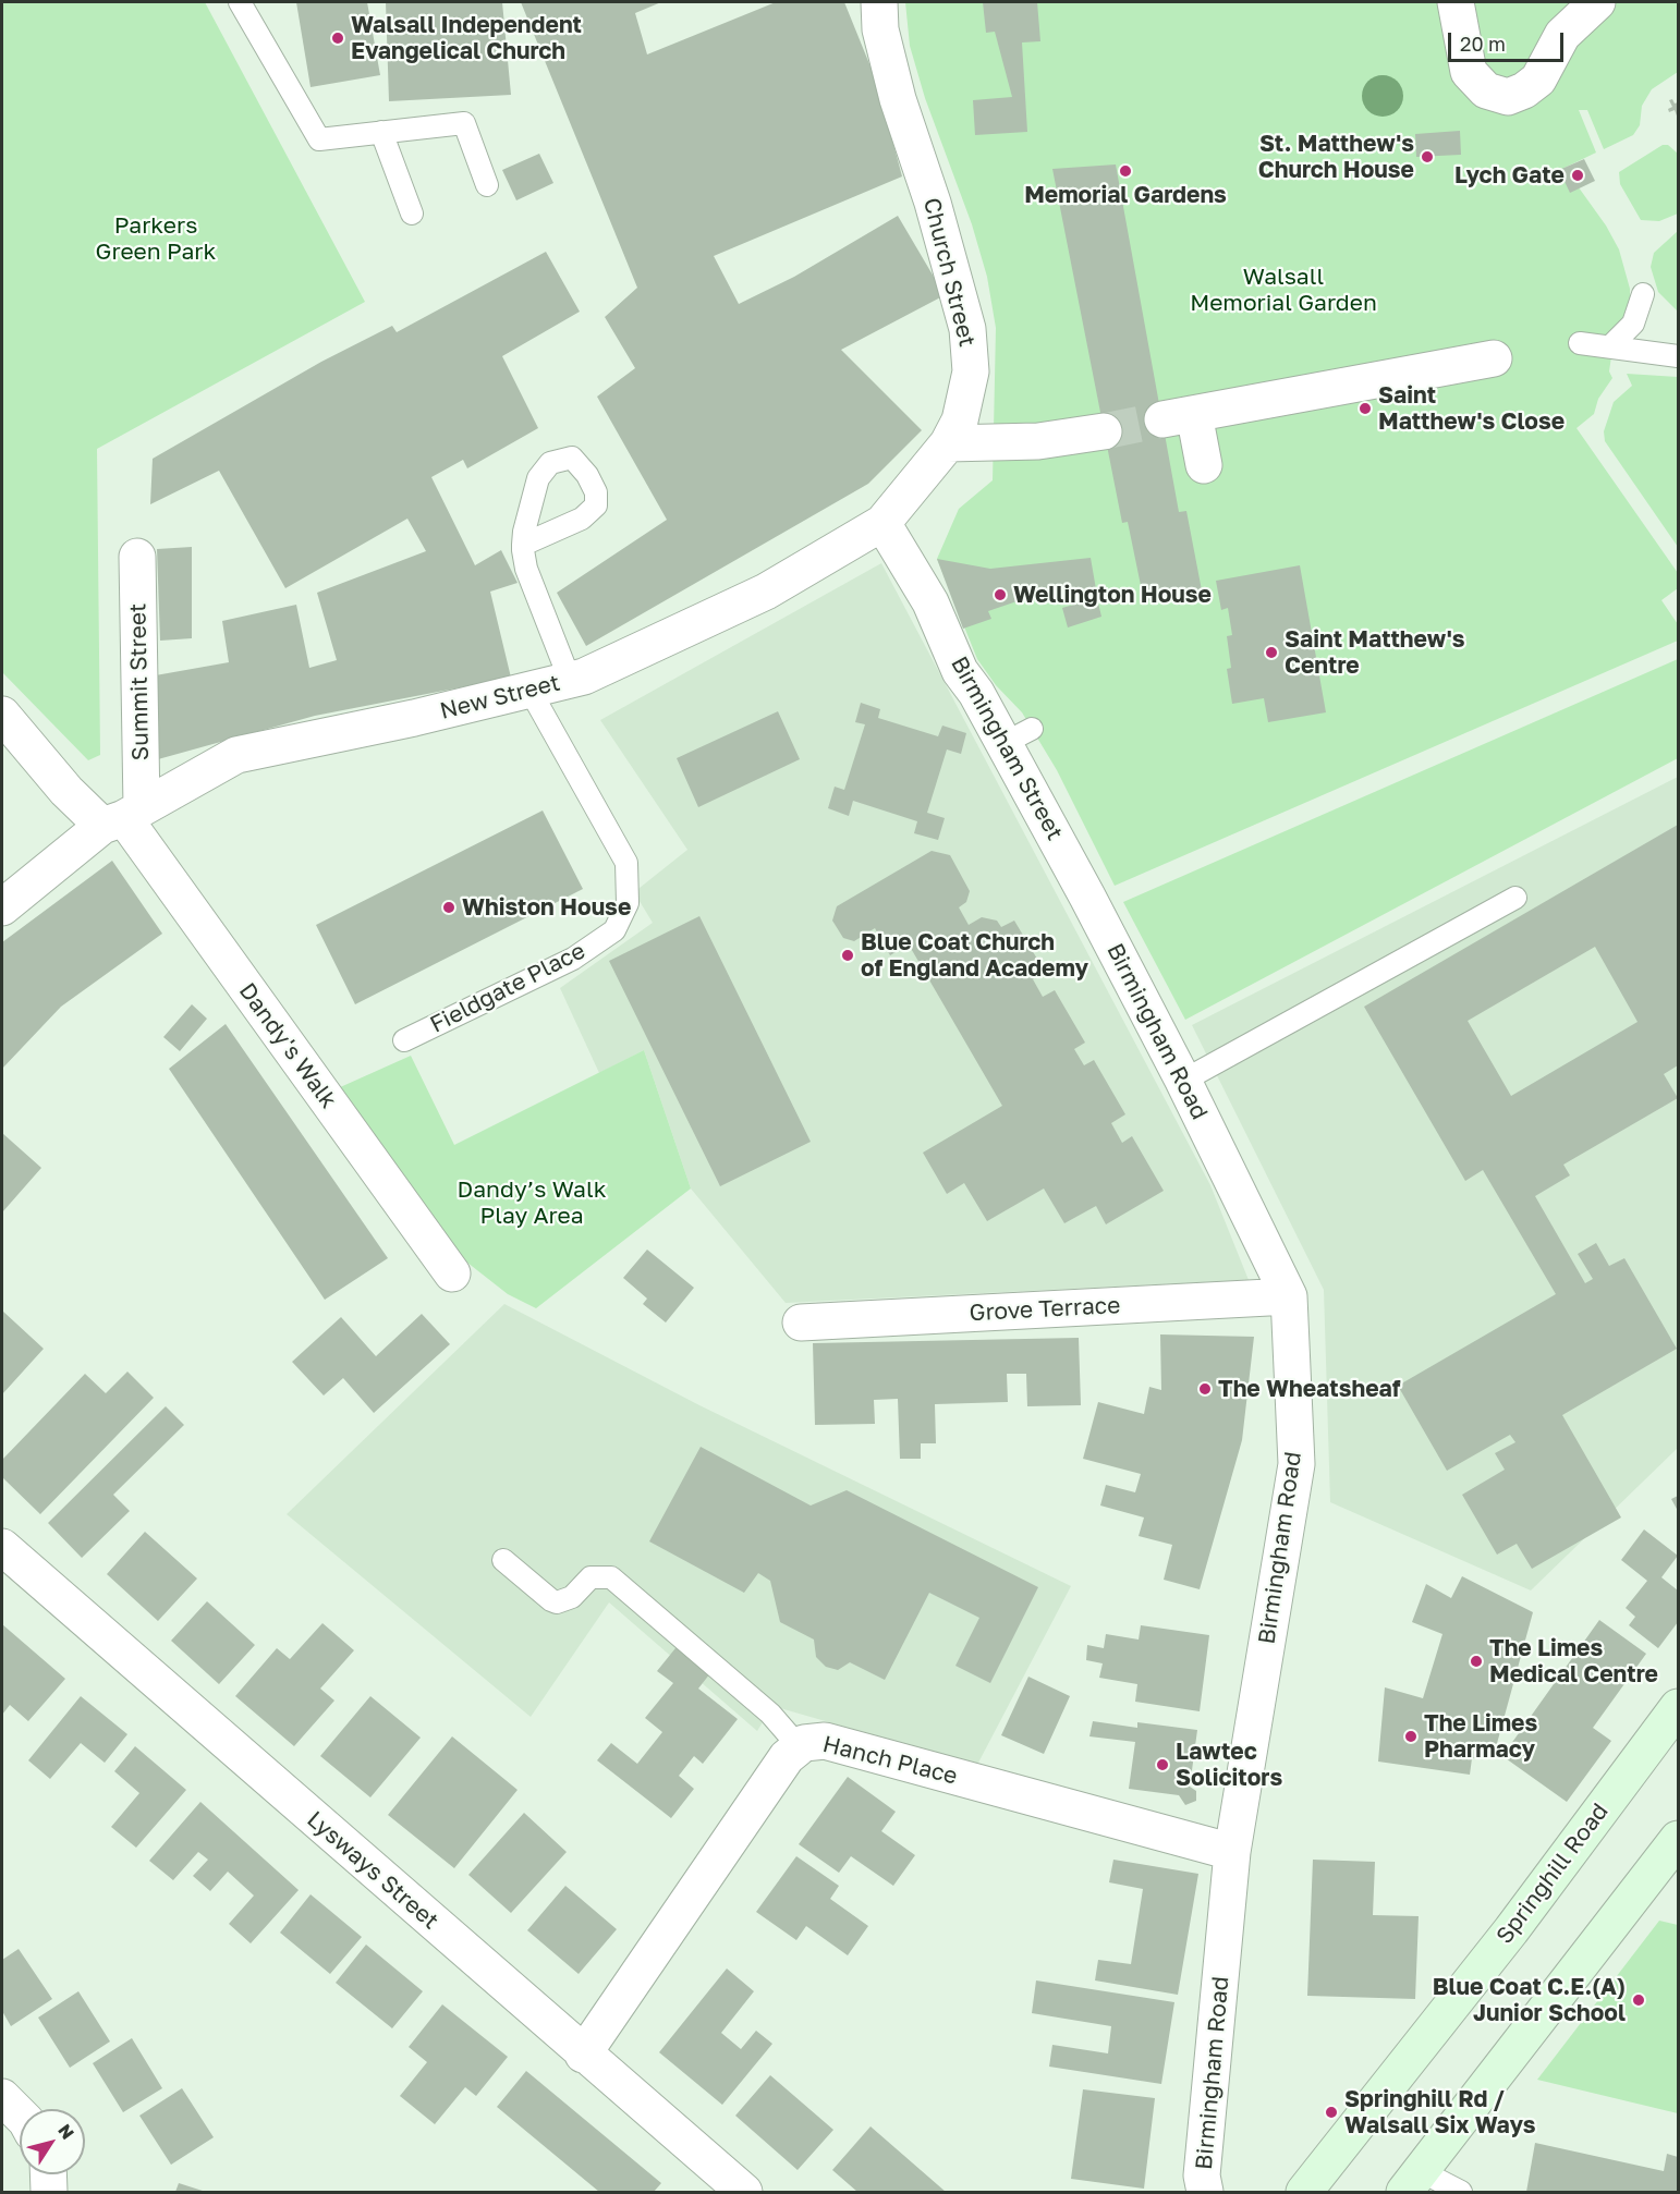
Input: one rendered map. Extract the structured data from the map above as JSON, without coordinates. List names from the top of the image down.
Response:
{
  "streets": {
    "street": [
      "Church Street",
      "Summit Street",
      "New Street",
      "Birmingham Street",
      "Birmingham Road",
      "Dandy's Walk",
      "Grove Terrace",
      "Hanch Place",
      "Lysways Street",
      "Springhill Road"
    ],
    "lane": ["Fieldgate Place"]
  },
  "crossings": [
    ["Church Street", "New Street"],
    ["Church Street", "Birmingham Street"],
    ["Summit Street", "New Street"],
    ["Summit Street", "Dandy's Walk"],
    ["New Street", "Birmingham Street"],
    ["New Street", "Fieldgate Place"],
    ["New Street", "Dandy's Walk"],
    ["Birmingham Street", "Birmingham Road"],
    ["Birmingham Road", "Grove Terrace"],
    ["Birmingham Road", "Hanch Place"],
    ["Hanch Place", "Lysways Street"]
  ],
  "parks": ["Parkers Green Park", "Walsall Memorial Garden", "Dandy’s Walk Play Area"],
  "places": [
    "Walsall Independent Evangelical Church",
    "St. Matthew's Church House",
    "Memorial Gardens",
    "Lych Gate",
    "Saint Matthew's Close",
    "Wellington House",
    "Saint Matthew's Centre",
    "Whiston House",
    "Blue Coat Church of England Academy",
    "The Wheatsheaf",
    "The Limes Medical Centre",
    "The Limes Pharmacy",
    "Lawtec Solicitors",
    "Blue Coat C.E.(A) Junior School",
    "Springhill Rd / Walsall Six Ways"
  ],
  "scale_bar": "20 m",
  "north": "top right"
}
